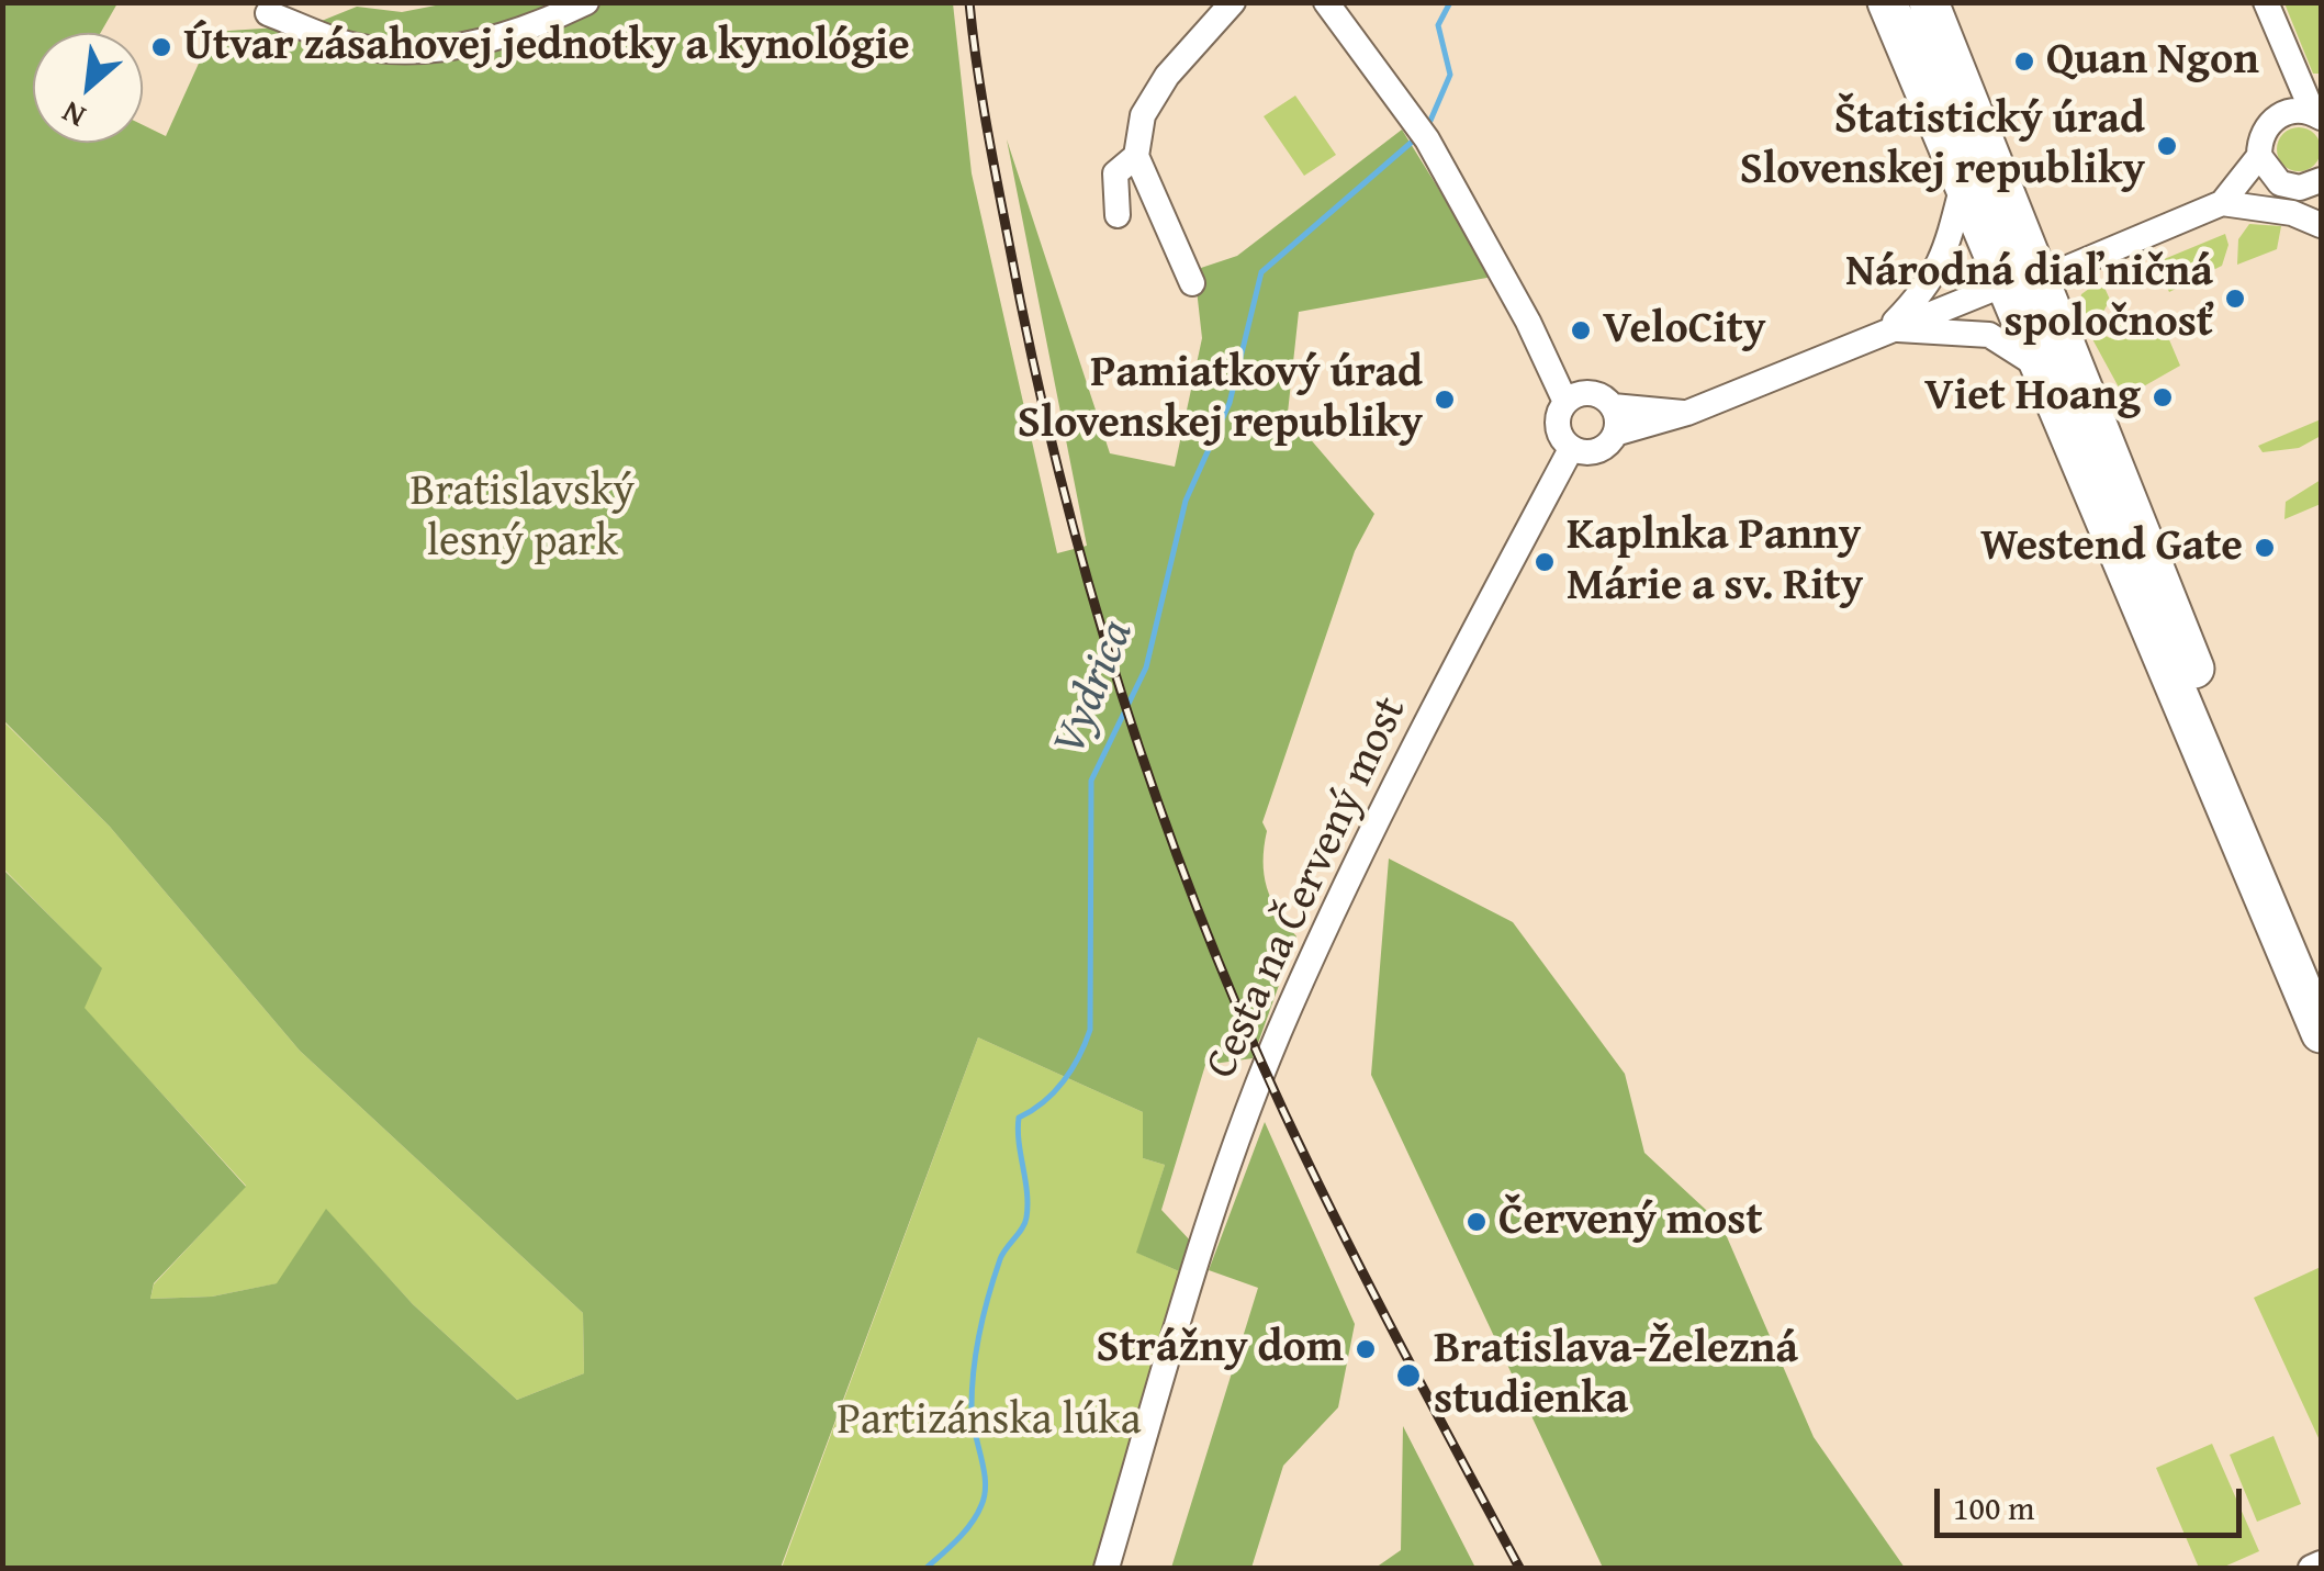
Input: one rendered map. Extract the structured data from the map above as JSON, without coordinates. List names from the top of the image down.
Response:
{
  "streets": {
    "street": ["Cesta na Červený most"]
  },
  "water": ["Vydrica"],
  "parks": ["Bratislavský lesný park", "Partizánska lúka"],
  "places": [
    "Útvar zásahovej jednotky a kynológie",
    "Quan Ngon",
    "Štatistický úrad Slovenskej republiky",
    "Národná diaľničná spoločnosť",
    "VeloCity",
    "Viet Hoang",
    "Pamiatkový úrad Slovenskej republiky",
    "Westend Gate",
    "Kaplnka Panny Márie a sv. Rity",
    "Červený most",
    "Strážny dom",
    "Bratislava-Železná studienka"
  ],
  "scale_bar": "100 m",
  "north": "bottom left"
}
